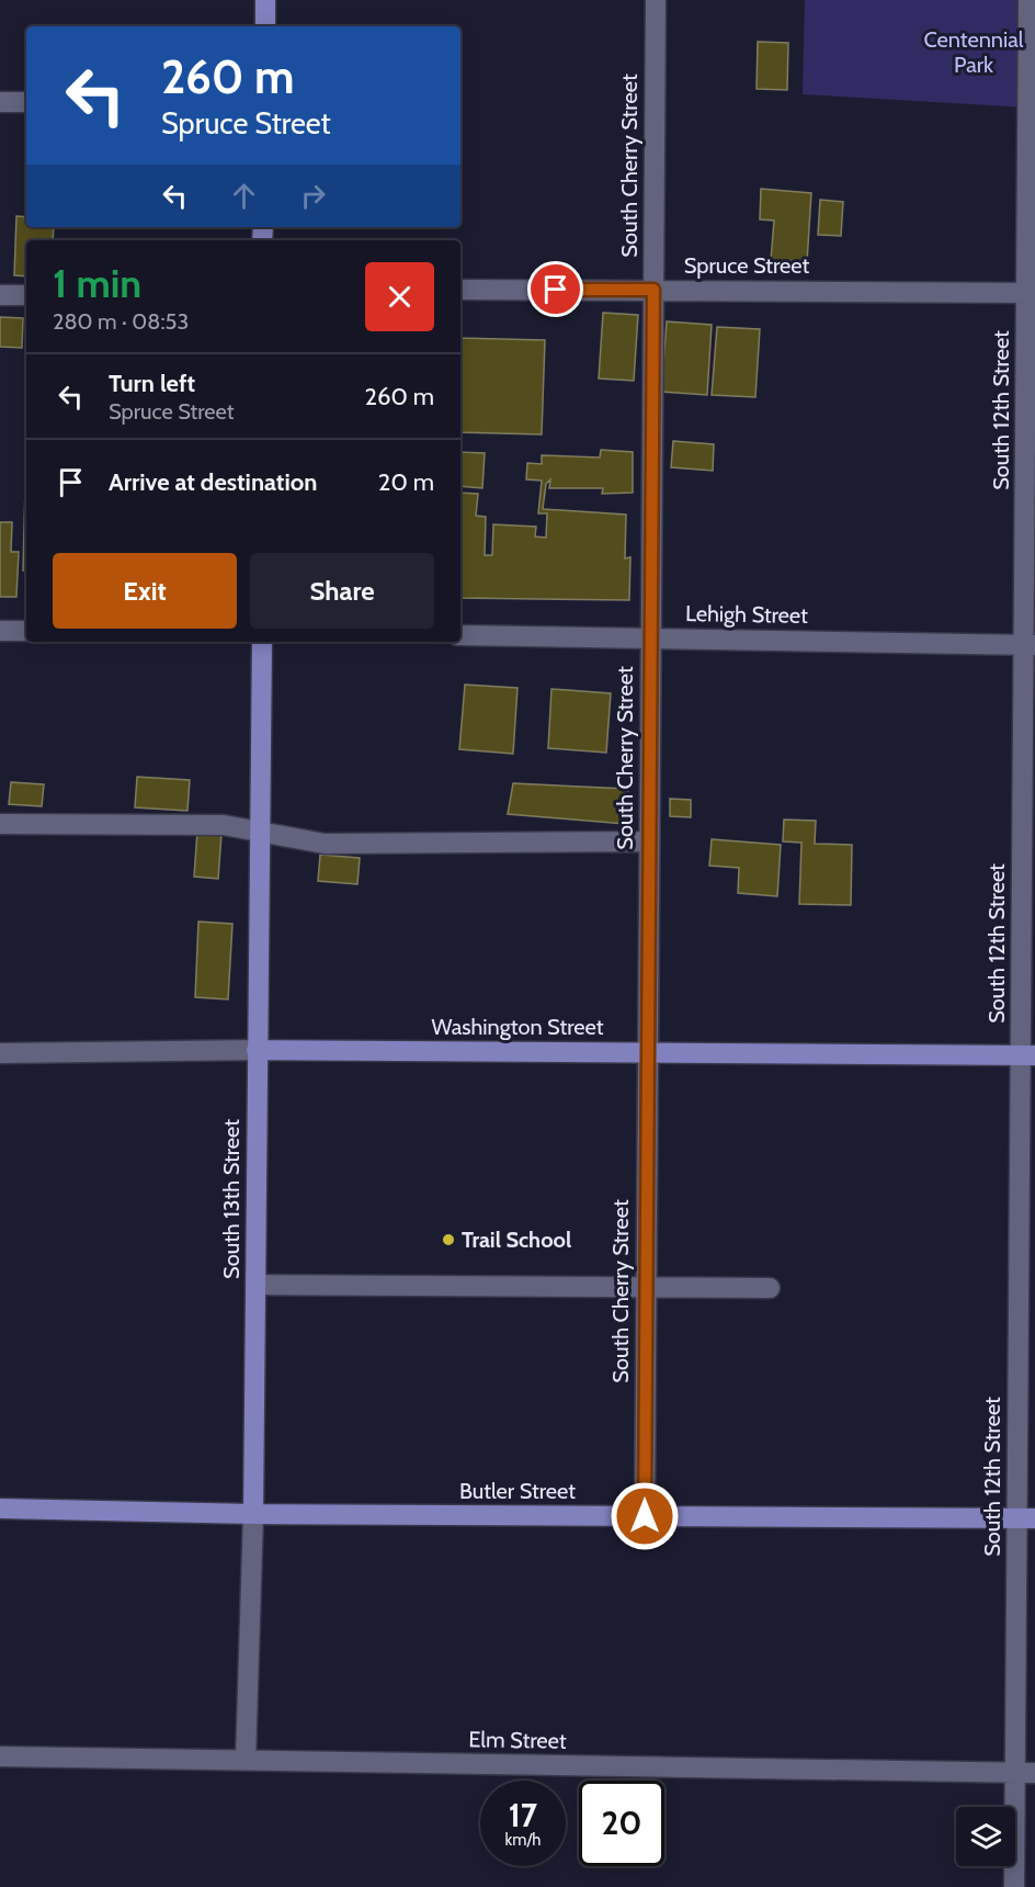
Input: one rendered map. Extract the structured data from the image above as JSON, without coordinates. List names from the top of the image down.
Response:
{
  "streets": {
    "main road": ["Washington Street", "South 13th Street", "Butler Street"],
    "street": [
      "South Cherry Street",
      "Spruce Street",
      "South 12th Street",
      "Lehigh Street",
      "Elm Street"
    ]
  },
  "crossings": [
    ["South Cherry Street", "Spruce Street"],
    ["South Cherry Street", "Lehigh Street"],
    ["South Cherry Street", "Washington Street"],
    ["South Cherry Street", "Butler Street"],
    ["Spruce Street", "South 12th Street"],
    ["South 12th Street", "Lehigh Street"],
    ["South 12th Street", "Washington Street"],
    ["South 12th Street", "Butler Street"],
    ["South 12th Street", "Elm Street"],
    ["Washington Street", "South 13th Street"],
    ["South 13th Street", "Butler Street"],
    ["South 13th Street", "Elm Street"]
  ],
  "parks": ["Centennial Park"],
  "places": ["Trail School"],
  "page": {
    "turn": ["260 m", "Spruce Street"],
    "heading": ["1 min", "280 m · 08:53"],
    "list": [
      {
        "name": "Turn left",
        "note": "Spruce Street",
        "value": "260 m"
      },
      {
        "name": "Arrive at destination",
        "value": "20 m"
      }
    ],
    "buttons": ["Exit", "Share"],
    "speed": "17 km/h",
    "limit": "20"
  }
}
